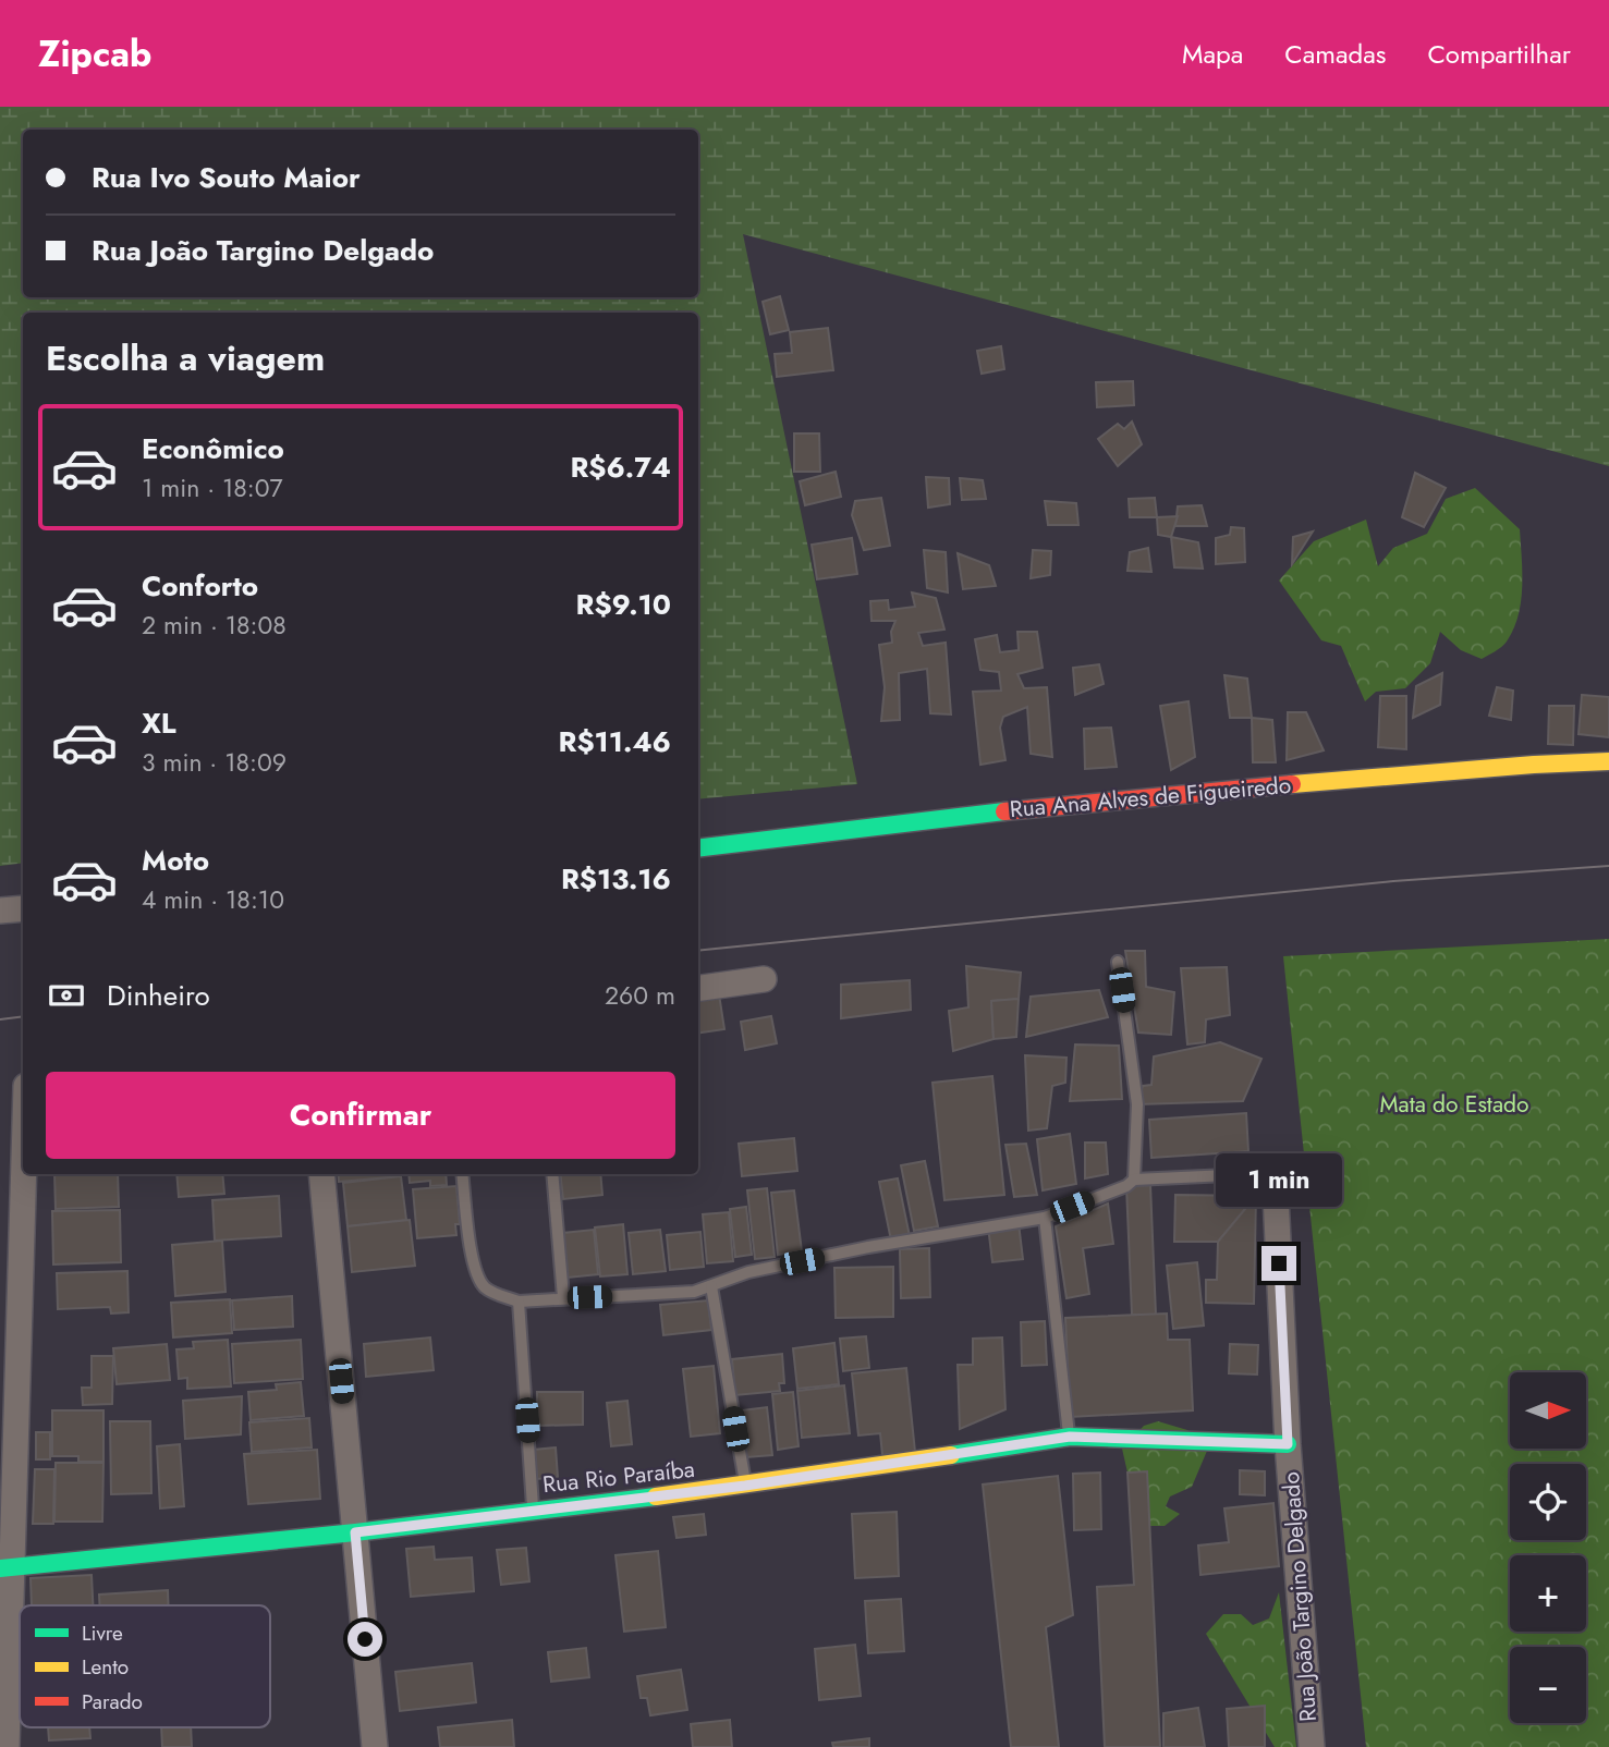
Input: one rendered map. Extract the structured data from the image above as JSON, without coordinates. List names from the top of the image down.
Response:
{
  "streets": {
    "street": ["Rua Ana Alves de Figueiredo", "Rua Rio Paraíba", "Rua João Targino Delgado"]
  },
  "crossings": [
    ["Rua Rio Paraíba", "Rua João Targino Delgado"]
  ],
  "parks": ["Mata do Estado"],
  "legend": ["Livre", "Lento", "Parado"],
  "north": "right",
  "page": {
    "header": "Zipcab",
    "nav": ["Mapa", "Camadas", "Compartilhar"],
    "banner": ["Rua Ivo Souto Maior", "Rua João Targino Delgado"],
    "heading": "Escolha a viagem",
    "list": [
      {
        "name": "Econômico",
        "note": "1 min · 18:07",
        "value": "R$6.74"
      },
      {
        "name": "Conforto",
        "note": "2 min · 18:08",
        "value": "R$9.10"
      },
      {
        "name": "XL",
        "note": "3 min · 18:09",
        "value": "R$11.46"
      },
      {
        "name": "Moto",
        "note": "4 min · 18:10",
        "value": "R$13.16"
      }
    ],
    "pay": ["Dinheiro", "260 m"],
    "buttons": "Confirmar",
    "bubble": "1 min",
    "map_buttons": ["+", "−"]
  }
}
